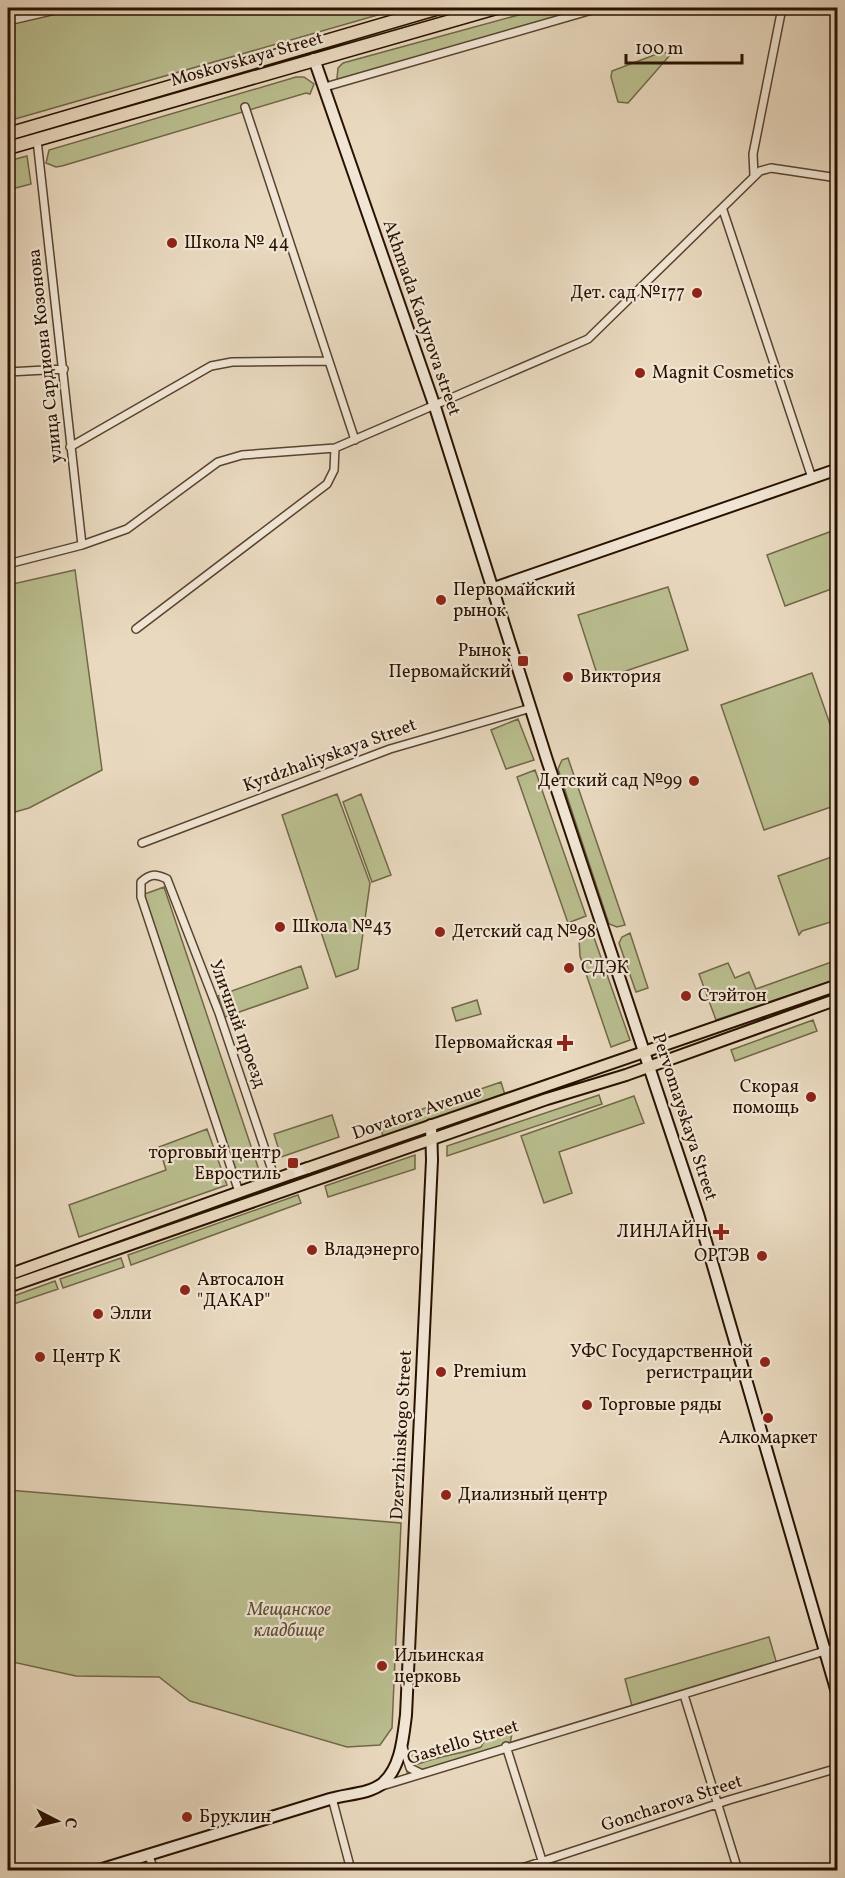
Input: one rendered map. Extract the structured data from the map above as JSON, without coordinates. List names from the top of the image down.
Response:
{
  "streets": {
    "highway": ["Moskovskaya Street"],
    "main road": ["Dovatora Avenue"],
    "street": [
      "Akhmada Kadyrova street",
      "улица Сардиона Козонова",
      "Kyrdzhaliyskaya Street",
      "Уличный проезд",
      "Pervomayskaya Street",
      "Dzerzhinskogo Street",
      "Gastello Street",
      "Goncharova Street"
    ]
  },
  "crossings": [
    ["Moskovskaya Street", "Akhmada Kadyrova street"],
    ["Moskovskaya Street", "улица Сардиона Козонова"],
    ["Akhmada Kadyrova street", "Pervomayskaya Street"],
    ["Kyrdzhaliyskaya Street", "Pervomayskaya Street"],
    ["Уличный проезд", "Dovatora Avenue"],
    ["Dovatora Avenue", "Pervomayskaya Street"],
    ["Dovatora Avenue", "Dzerzhinskogo Street"],
    ["Pervomayskaya Street", "Gastello Street"],
    ["Dzerzhinskogo Street", "Gastello Street"]
  ],
  "parks": ["Мещанское кладбище"],
  "places": {
    "other": [
      "Школа № 44",
      "Дет. сад №177",
      "Magnit Cosmetics",
      "Первомайский рынок",
      "Виктория",
      "Детский сад №99",
      "Школа №43",
      "Детский сад №98",
      "СДЭК",
      "Стэйтон",
      "Скорая помощь",
      "Владэнерго",
      "ОРТЭВ",
      "Автосалон \"ДАКАР\"",
      "Элли",
      "Центр К",
      "УФС Государственной регистрации",
      "Premium",
      "Торговые ряды",
      "Алкомаркет",
      "Диализный центр",
      "Ильинская церковь",
      "Бруклин"
    ],
    "transit": ["Рынок Первомайский", "торговый центр Евростиль"],
    "health": ["Первомайская", "ЛИНЛАЙН"]
  },
  "scale_bar": "100 m",
  "north": "right"
}
